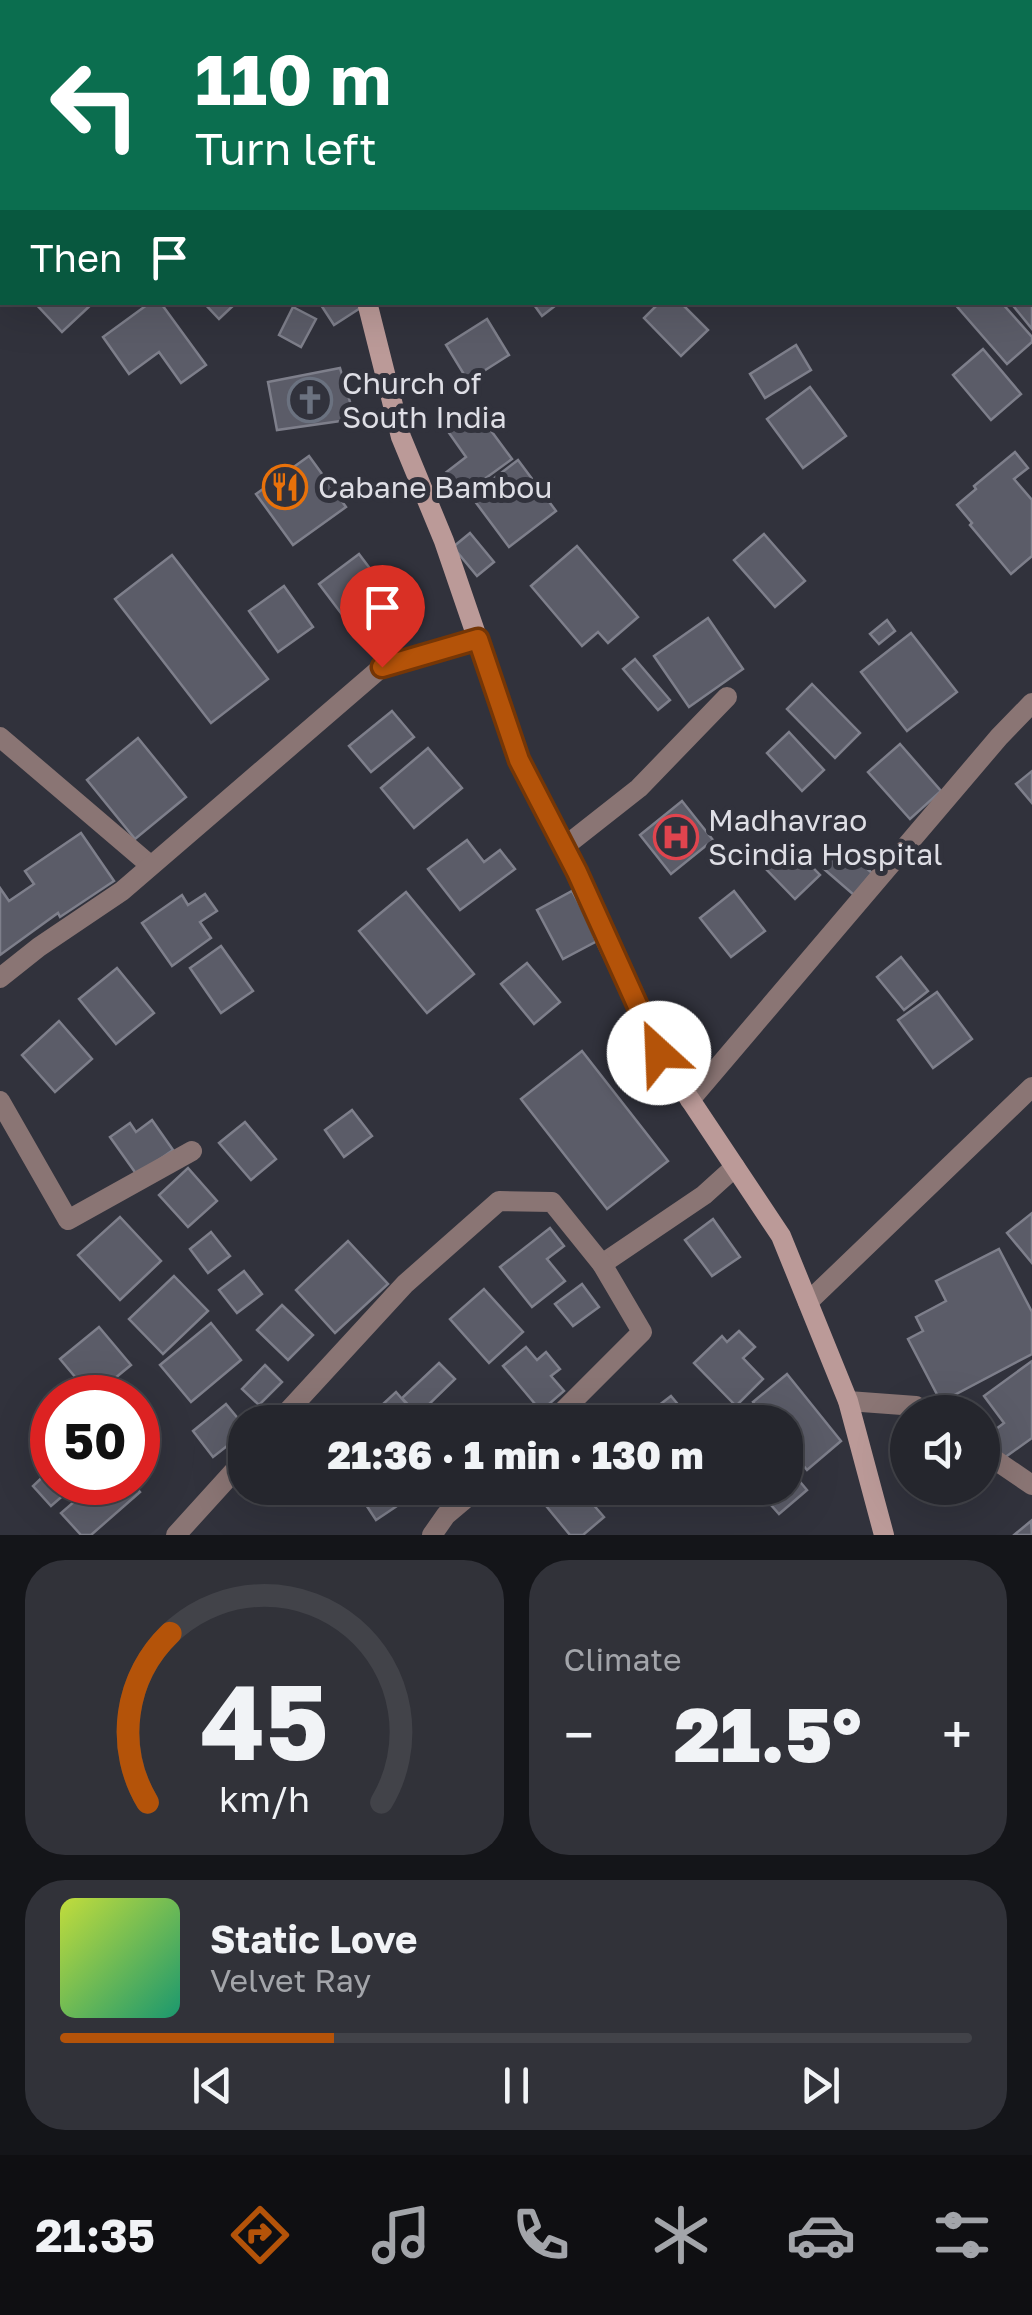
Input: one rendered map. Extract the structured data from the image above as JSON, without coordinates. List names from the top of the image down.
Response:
{
  "places": {
    "church": ["Church of South India"],
    "restaurant": ["Cabane Bambou"],
    "hospital": ["Madhavrao Scindia Hospital"]
  },
  "page": {
    "turn": ["110 m", "Turn left"],
    "then": "Then",
    "limit": "50",
    "trip": "21:36 · 1 min · 130 m",
    "tile": "Climate",
    "heat": ["−", "21.5°", "+"],
    "song": ["Static Love", "Velvet Ray"],
    "tabs": "21:35",
    "gauge": ["45", "km/h"]
  }
}
